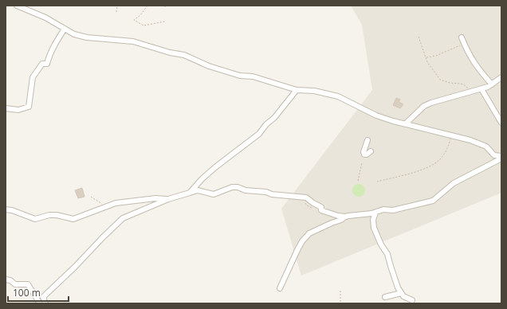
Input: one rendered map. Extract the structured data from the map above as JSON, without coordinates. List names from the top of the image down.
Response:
{
  "scale_bar": "100 m"
}
